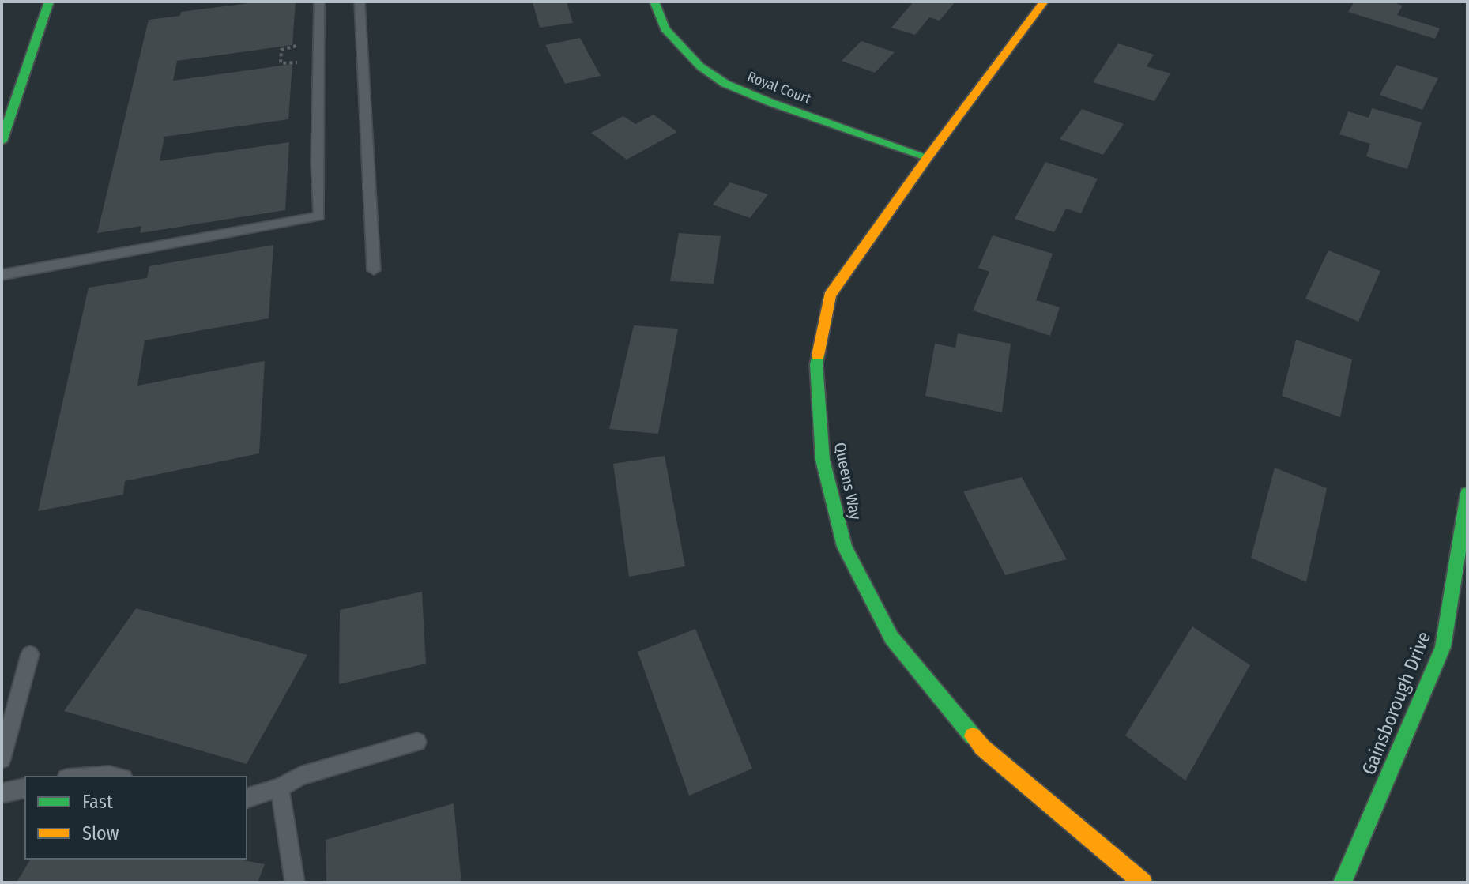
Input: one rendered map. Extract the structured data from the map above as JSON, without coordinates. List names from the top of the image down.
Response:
{
  "streets": {
    "street": ["Royal Court", "Queens Way", "Gainsborough Drive"]
  },
  "crossings": [
    ["Royal Court", "Queens Way"]
  ],
  "legend": ["Fast", "Slow"]
}
